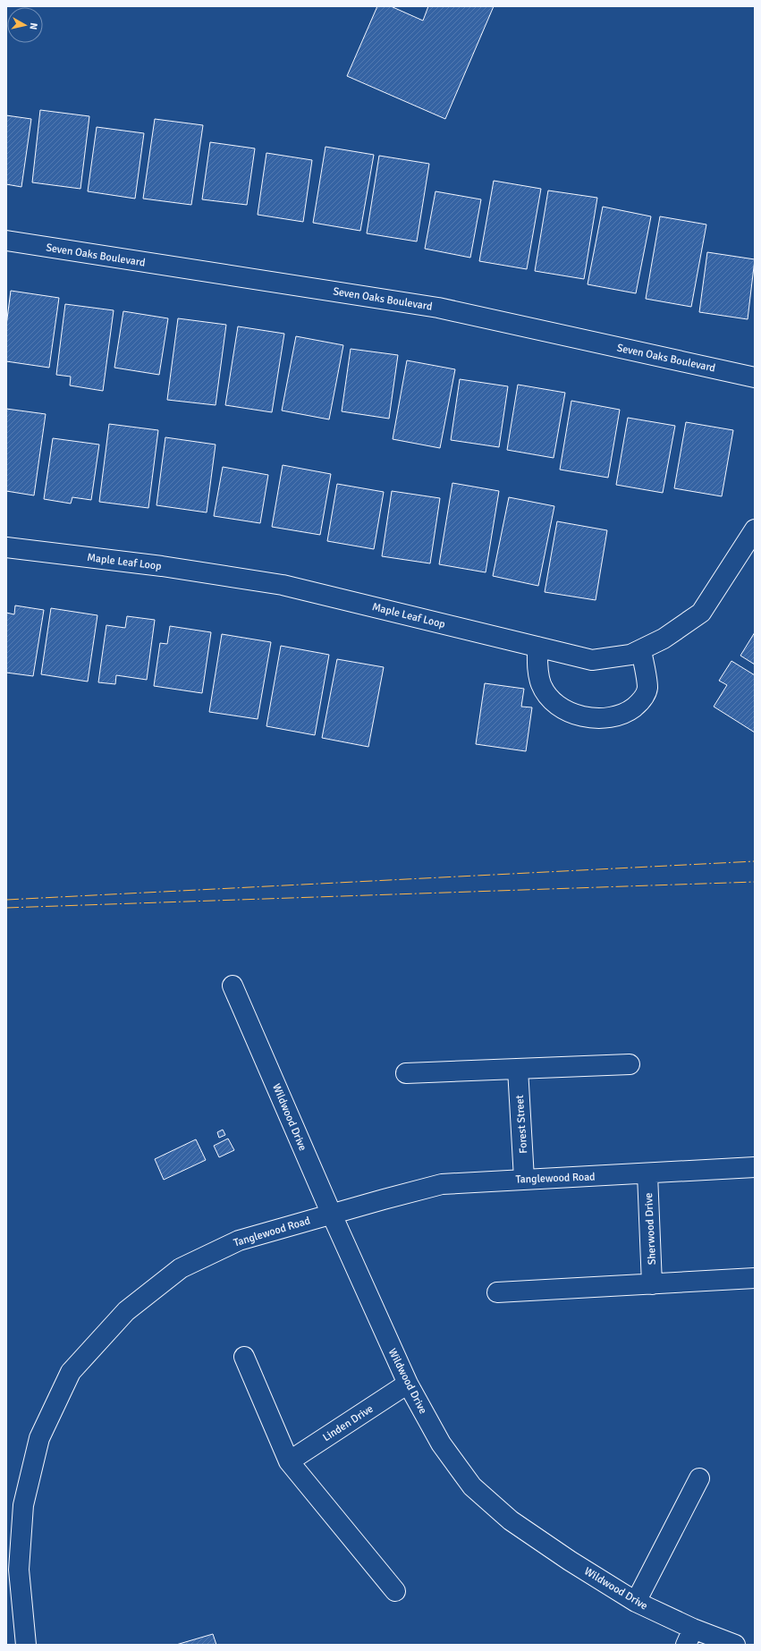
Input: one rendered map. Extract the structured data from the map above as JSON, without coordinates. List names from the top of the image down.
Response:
{
  "streets": {
    "street": [
      "Seven Oaks Boulevard",
      "Maple Leaf Loop",
      "Wildwood Drive",
      "Forest Street",
      "Tanglewood Road",
      "Sherwood Drive",
      "Linden Drive"
    ]
  },
  "crossings": [
    ["Wildwood Drive", "Tanglewood Road"],
    ["Wildwood Drive", "Linden Drive"],
    ["Forest Street", "Tanglewood Road"],
    ["Tanglewood Road", "Sherwood Drive"]
  ],
  "north": "right"
}
